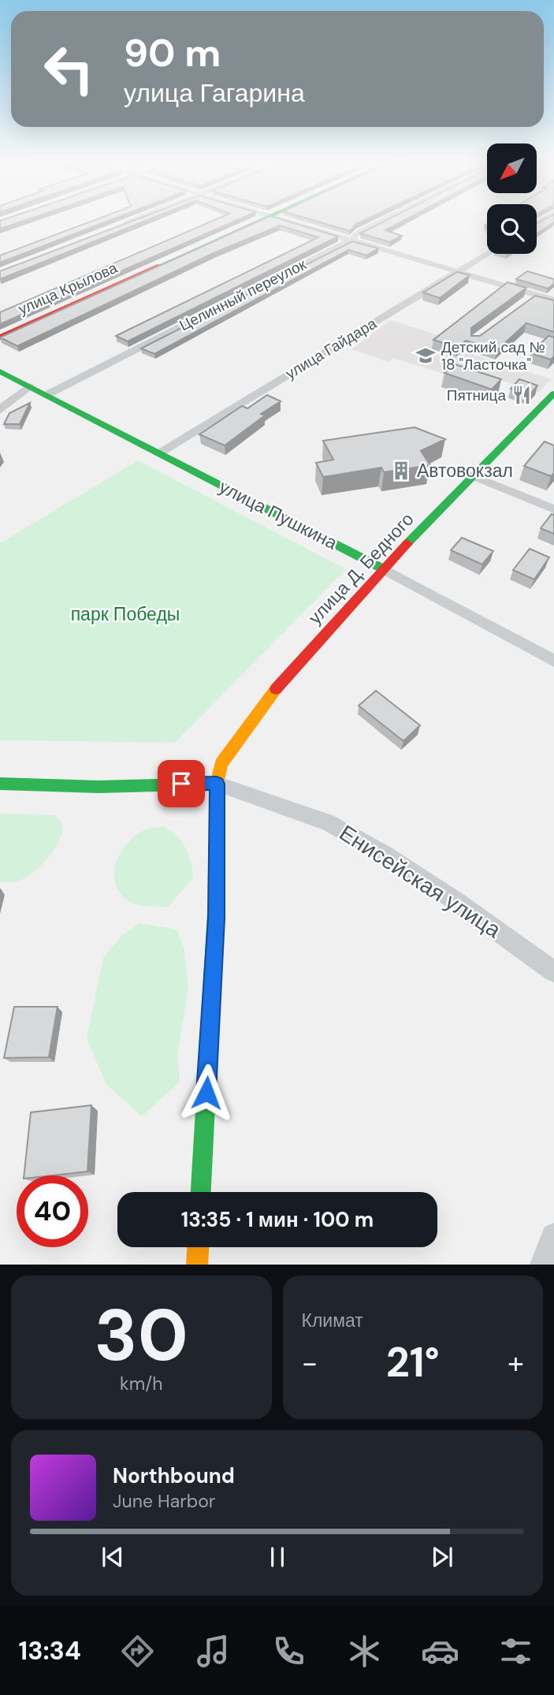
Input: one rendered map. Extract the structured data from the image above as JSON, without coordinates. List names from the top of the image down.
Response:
{
  "streets": {
    "street": [
      "улица Крылова",
      "Целинный переулок",
      "улица Гайдара",
      "улица Пушкина",
      "улица Д. Бедного",
      "Енисейская улица"
    ]
  },
  "crossings": [
    ["Целинный переулок", "улица Пушкина"],
    ["улица Гайдара", "улица Пушкина"],
    ["улица Пушкина", "улица Д. Бедного"],
    ["улица Д. Бедного", "Енисейская улица"]
  ],
  "parks": ["парк Победы"],
  "places": {
    "school or university": ["Детский сад № 18 \"Ласточка\""],
    "restaurant": ["Пятница"],
    "building": ["Автовокзал"]
  },
  "north": "bottom left",
  "page": {
    "turn": ["90 m", "улица Гагарина"],
    "limit": "40",
    "trip": "13:35 · 1 мин · 100 m",
    "tile": [
      ["30", "km/h"],
      "Климат"
    ],
    "heat": ["−", "21°", "+"],
    "song": ["Northbound", "June Harbor"],
    "tabs": "13:34"
  }
}
